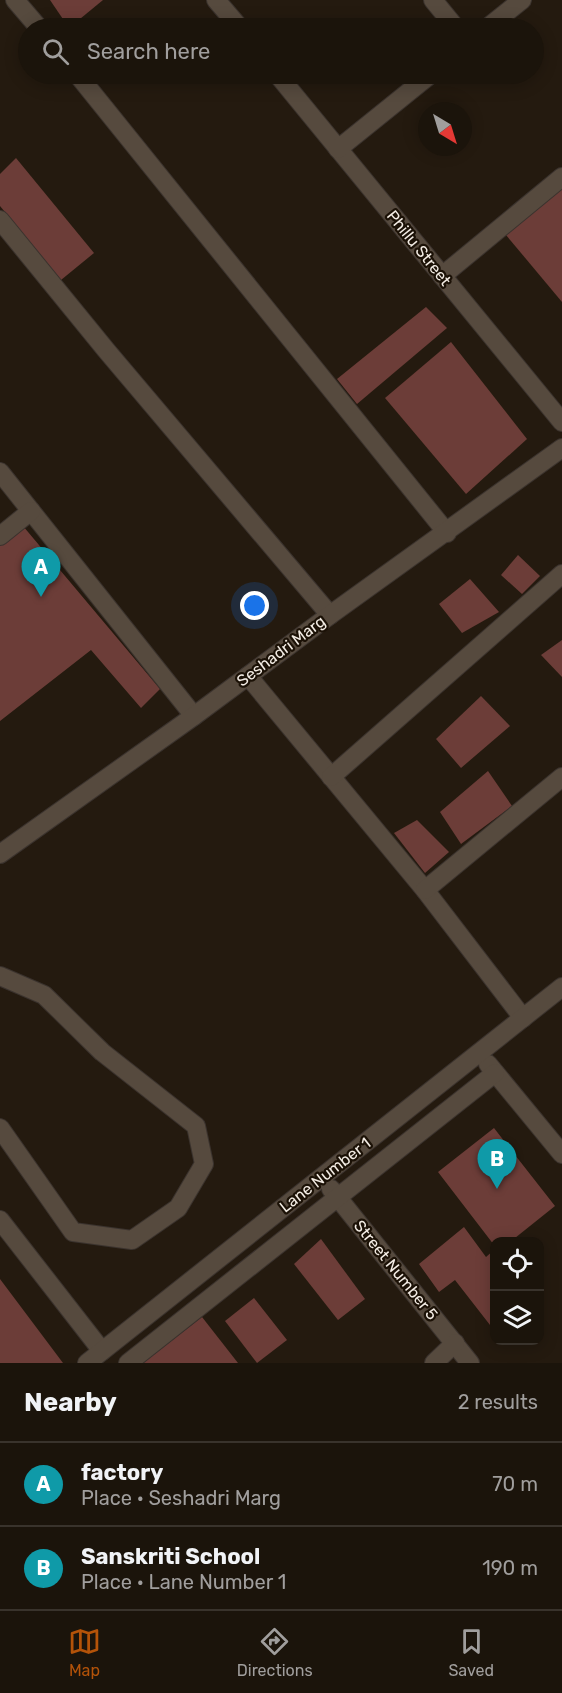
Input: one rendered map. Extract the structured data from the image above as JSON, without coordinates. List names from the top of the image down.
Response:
{
  "streets": {
    "street": [
      "Phillu Street",
      "Seshadri Marg",
      "Lane Number 1",
      "Street Number 5"
    ]
  },
  "crossings": [
    ["Lane Number 1", "Street Number 5"]
  ],
  "north": "bottom right",
  "page": {
    "search": "Search here",
    "pins": ["A", "B"],
    "heading": ["Nearby", "2 results"],
    "list": [
      {
        "mark": "A",
        "name": "factory",
        "note": "Place · Seshadri Marg",
        "value": "70 m"
      },
      {
        "mark": "B",
        "name": "Sanskriti School",
        "note": "Place · Lane Number 1",
        "value": "190 m"
      }
    ],
    "nav": ["Map", "Directions", "Saved"]
  }
}
